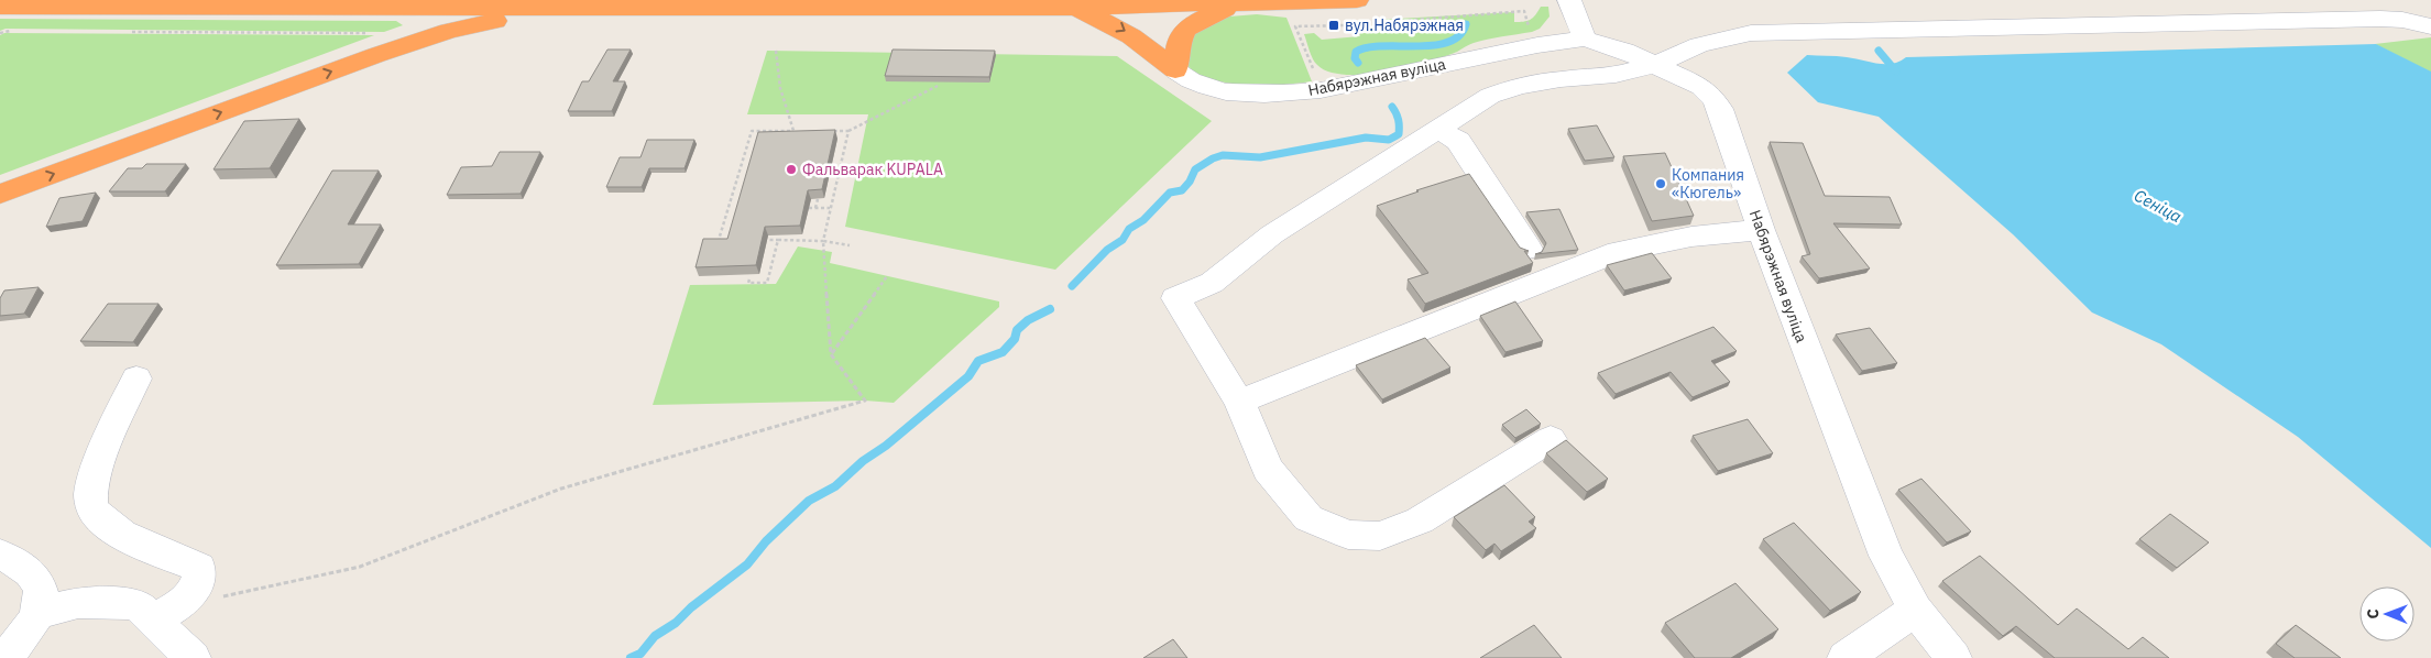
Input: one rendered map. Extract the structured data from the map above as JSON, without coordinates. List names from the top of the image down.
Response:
{
  "streets": {
    "street": ["Набярэжная вуліца"]
  },
  "water": ["Сеніца"],
  "places": {
    "transit": ["вул.Набярэжная"],
    "other": ["Фальварак KUPALA", "Компания «Кюгель»"]
  },
  "north": "left"
}
